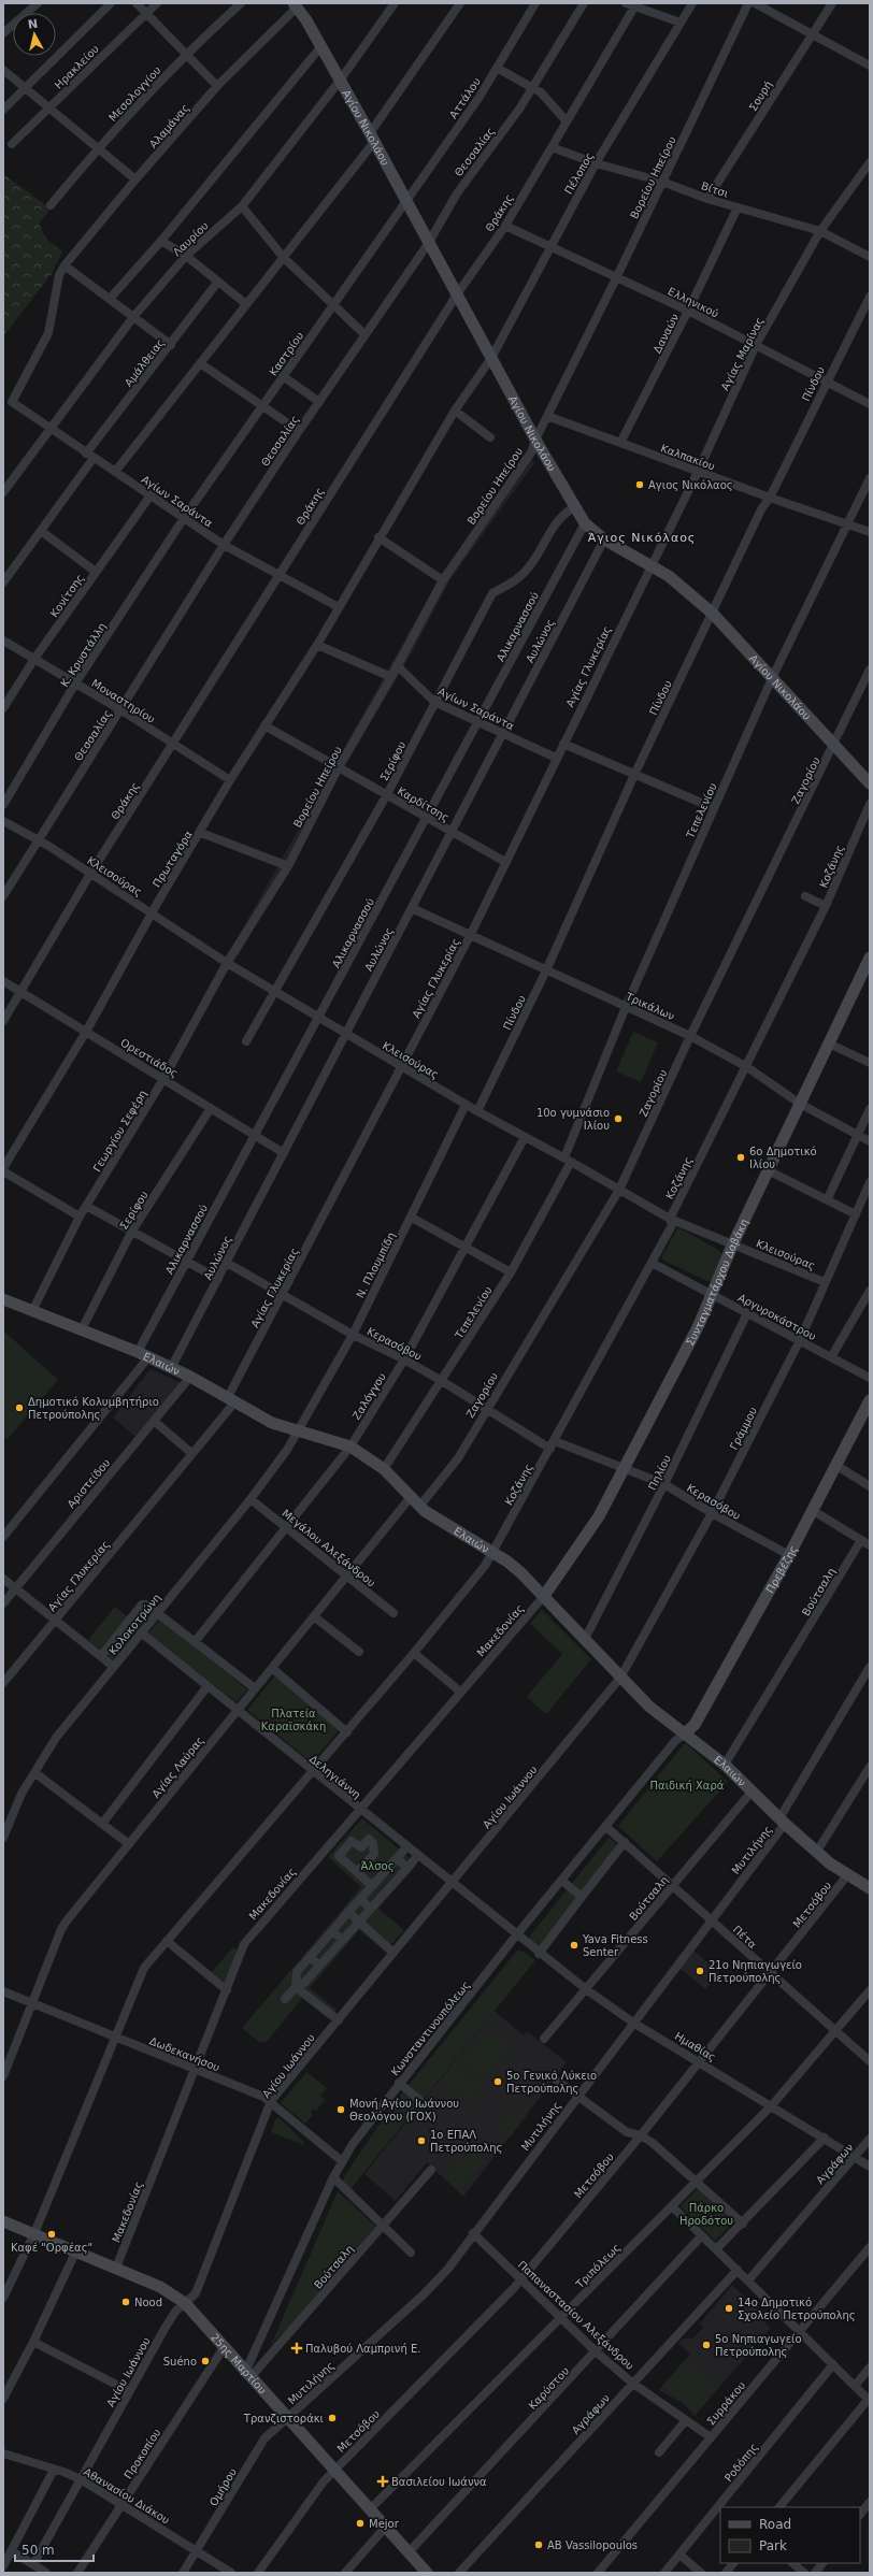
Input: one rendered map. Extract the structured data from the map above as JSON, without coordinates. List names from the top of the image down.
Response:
{
  "streets": {
    "street": [
      "Ηρακλείου",
      "Μεσολογγίου",
      "Σουρή",
      "Αττάλου",
      "Αλαμάνας",
      "Αγίου Νικολάου",
      "Θεσσαλίας",
      "Πέλοπος",
      "Βορείου Ηπείρου",
      "Βίτσι",
      "Θράκης",
      "Λαυρίου",
      "Ελληνικού",
      "Δαναών",
      "Καστρίου",
      "Αγίας Μαρίνας",
      "Αμάλθειας",
      "Πίνδου",
      "Καλπακίου",
      "Αγίων Σαράντα",
      "Κονίτσης",
      "Αλικαρνασσού",
      "Αυλώνος",
      "Κ. Κρυστάλλη",
      "Αγίας Γλυκερίας",
      "Μοναστηρίου",
      "Σερίφου",
      "Ζαγορίου",
      "Καρδίτσης",
      "Τεπελενίου",
      "Πρωταγόρα",
      "Κοζάνης",
      "Κλεισούρας",
      "Τρικάλων",
      "Ορεστιάδος",
      "Γεωργίου Σεφέρη",
      "N. Πλουμπίδη",
      "Συνταγματάρχου Δαβάκη",
      "Αργυροκάστρου",
      "Κερασόβου",
      "Ελαιών",
      "Ζαλόγγου",
      "Γράμμου",
      "Πηλίου",
      "Αριστείδου",
      "Μεγάλου Αλεξάνδρου",
      "Πρεβέζης",
      "Βούτσαλη",
      "Κολοκοτρώνη",
      "Μακεδονίας",
      "Αγίας Λαύρας",
      "Δεληγιάννη",
      "Αγίου Ιωάννου",
      "Μυτιλήνης",
      "Μετσόβου",
      "Πέτα",
      "Κωνσταντινουπόλεως",
      "Ημαθίας",
      "Δωδεκανήσου",
      "Αγράφων",
      "Τριπόλεως",
      "Παπαναστασίου Αλεξάνδρου",
      "25ης Μαρτίου",
      "Καρύστου",
      "Συρράκου",
      "Προκοπίου",
      "Ροδόπης",
      "Ομήρου",
      "Αθανασίου Διάκου"
    ]
  },
  "crossings": [
    ["Σουρή", "Βίτσι"],
    ["Αττάλου", "Αγίου Νικολάου"],
    ["Αττάλου", "Καστρίου"],
    ["Αλαμάνας", "Αγίου Νικολάου"],
    ["Αλαμάνας", "Αγίων Σαράντα"],
    ["Αγίου Νικολάου", "Θεσσαλίας"],
    ["Αγίου Νικολάου", "Πέλοπος"],
    ["Αγίου Νικολάου", "Βορείου Ηπείρου"],
    ["Αγίου Νικολάου", "Θράκης"],
    ["Αγίου Νικολάου", "Λαυρίου"],
    ["Αγίου Νικολάου", "Καστρίου"],
    ["Αγίου Νικολάου", "Αγίας Μαρίνας"],
    ["Αγίου Νικολάου", "Πίνδου"],
    ["Αγίου Νικολάου", "Αλικαρνασσού"],
    ["Αγίου Νικολάου", "Αυλώνος"],
    ["Αγίου Νικολάου", "Αγίας Γλυκερίας"],
    ["Αγίου Νικολάου", "Σερίφου"],
    ["Αγίου Νικολάου", "Ζαγορίου"],
    ["Αγίου Νικολάου", "Τεπελενίου"],
    ["Θεσσαλίας", "Αγίων Σαράντα"],
    ["Θεσσαλίας", "Μοναστηρίου"],
    ["Θεσσαλίας", "Κλεισούρας"],
    ["Πέλοπος", "Βίτσι"],
    ["Πέλοπος", "Ελληνικού"],
    ["Πέλοπος", "Πρωταγόρα"],
    ["Βορείου Ηπείρου", "Βίτσι"],
    ["Βορείου Ηπείρου", "Ελληνικού"],
    ["Βορείου Ηπείρου", "Καλπακίου"],
    ["Βορείου Ηπείρου", "Αγίων Σαράντα"],
    ["Βορείου Ηπείρου", "Καρδίτσης"],
    ["Βορείου Ηπείρου", "Κλεισούρας"],
    ["Βορείου Ηπείρου", "Γεωργίου Σεφέρη"],
    ["Βίτσι", "Θράκης"],
    ["Βίτσι", "Δαναών"],
    ["Βίτσι", "Αγίας Μαρίνας"],
    ["Θράκης", "Ελληνικού"],
    ["Θράκης", "Αγίων Σαράντα"],
    ["Θράκης", "Μοναστηρίου"],
    ["Θράκης", "Κλεισούρας"],
    ["Θράκης", "Ορεστιάδος"],
    ["Λαυρίου", "Αγίων Σαράντα"],
    ["Ελληνικού", "Δαναών"],
    ["Ελληνικού", "Αγίας Μαρίνας"],
    ["Ελληνικού", "Πίνδου"],
    ["Δαναών", "Καλπακίου"],
    ["Καστρίου", "Αγίων Σαράντα"],
    ["Καστρίου", "Κ. Κρυστάλλη"],
    ["Αγίας Μαρίνας", "Καλπακίου"],
    ["Αγίας Μαρίνας", "Αγίας Γλυκερίας"],
    ["Αμάλθειας", "Αγίων Σαράντα"],
    ["Πίνδου", "Καλπακίου"],
    ["Πίνδου", "Κλεισούρας"],
    ["Πίνδου", "Τρικάλων"],
    ["Καλπακίου", "Τεπελενίου"],
    ["Αγίων Σαράντα", "Κονίτσης"],
    ["Αγίων Σαράντα", "Αλικαρνασσού"],
    ["Αγίων Σαράντα", "Αυλώνος"],
    ["Αγίων Σαράντα", "Κ. Κρυστάλλη"],
    ["Αγίων Σαράντα", "Αγίας Γλυκερίας"],
    ["Αγίων Σαράντα", "Σερίφου"],
    ["Αγίων Σαράντα", "Πρωταγόρα"],
    ["Κονίτσης", "Μοναστηρίου"],
    ["Αλικαρνασσού", "Καρδίτσης"],
    ["Αλικαρνασσού", "Κλεισούρας"],
    ["Αλικαρνασσού", "Ορεστιάδος"],
    ["Αλικαρνασσού", "Ελαιών"],
    ["Αυλώνος", "Καρδίτσης"],
    ["Αυλώνος", "Κλεισούρας"],
    ["Αυλώνος", "Τρικάλων"],
    ["Αυλώνος", "Ορεστιάδος"],
    ["Αυλώνος", "Κερασόβου"],
    ["Αυλώνος", "Ελαιών"],
    ["Κ. Κρυστάλλη", "Μοναστηρίου"],
    ["Αγίας Γλυκερίας", "Καρδίτσης"],
    ["Αγίας Γλυκερίας", "Κλεισούρας"],
    ["Αγίας Γλυκερίας", "Τρικάλων"],
    ["Αγίας Γλυκερίας", "Κερασόβου"],
    ["Αγίας Γλυκερίας", "Ελαιών"],
    ["Μοναστηρίου", "Πρωταγόρα"],
    ["Σερίφου", "Καρδίτσης"],
    ["Σερίφου", "Κλεισούρας"],
    ["Σερίφου", "Ορεστιάδος"],
    ["Σερίφου", "Ελαιών"],
    ["Ζαγορίου", "Κλεισούρας"],
    ["Ζαγορίου", "Τρικάλων"],
    ["Ζαγορίου", "Κερασόβου"],
    ["Ζαγορίου", "Ελαιών"],
    ["Καρδίτσης", "Πρωταγόρα"],
    ["Τεπελενίου", "Κλεισούρας"],
    ["Τεπελενίου", "Τρικάλων"],
    ["Τεπελενίου", "Κερασόβου"],
    ["Τεπελενίου", "Ελαιών"],
    ["Πρωταγόρα", "Κλεισούρας"],
    ["Πρωταγόρα", "Ορεστιάδος"],
    ["Κοζάνης", "Κλεισούρας"],
    ["Κοζάνης", "Τρικάλων"],
    ["Κοζάνης", "Αργυροκάστρου"],
    ["Κοζάνης", "Κερασόβου"],
    ["Κοζάνης", "Ελαιών"],
    ["Κοζάνης", "Δεληγιάννη"],
    ["Κοζάνης", "Δωδεκανήσου"],
    ["Κοζάνης", "25ης Μαρτίου"],
    ["Κλεισούρας", "Γεωργίου Σεφέρη"],
    ["Κλεισούρας", "N. Πλουμπίδη"],
    ["Κλεισούρας", "Συνταγματάρχου Δαβάκη"],
    ["Κλεισούρας", "Ζαλόγγου"],
    ["Κλεισούρας", "Γράμμου"],
    ["Τρικάλων", "Συνταγματάρχου Δαβάκη"],
    ["Ορεστιάδος", "Γεωργίου Σεφέρη"],
    ["Γεωργίου Σεφέρη", "Ελαιών"],
    ["N. Πλουμπίδη", "Κερασόβου"],
    ["N. Πλουμπίδη", "Ελαιών"],
    ["N. Πλουμπίδη", "Κολοκοτρώνη"],
    ["Συνταγματάρχου Δαβάκη", "Αργυροκάστρου"],
    ["Συνταγματάρχου Δαβάκη", "Κερασόβου"],
    ["Συνταγματάρχου Δαβάκη", "Ελαιών"],
    ["Συνταγματάρχου Δαβάκη", "Μακεδονίας"],
    ["Αργυροκάστρου", "Γράμμου"],
    ["Αργυροκάστρου", "Πηλίου"],
    ["Κερασόβου", "Ζαλόγγου"],
    ["Κερασόβου", "Γράμμου"],
    ["Κερασόβου", "Πηλίου"],
    ["Κερασόβου", "Πρεβέζης"],
    ["Ελαιών", "Ζαλόγγου"],
    ["Ελαιών", "Γράμμου"],
    ["Ελαιών", "Πηλίου"],
    ["Ελαιών", "Αριστείδου"],
    ["Ελαιών", "Πρεβέζης"],
    ["Ελαιών", "Βούτσαλη"],
    ["Ελαιών", "Κολοκοτρώνη"],
    ["Ελαιών", "Μακεδονίας"],
    ["Ελαιών", "Αγίας Λαύρας"],
    ["Ελαιών", "Αγίου Ιωάννου"],
    ["Ελαιών", "Μυτιλήνης"],
    ["Ελαιών", "Μετσόβου"],
    ["Ελαιών", "Κωνσταντινουπόλεως"],
    ["Ζαλόγγου", "Μεγάλου Αλεξάνδρου"],
    ["Γράμμου", "Αγίου Ιωάννου"],
    ["Μεγάλου Αλεξάνδρου", "Κολοκοτρώνη"],
    ["Μεγάλου Αλεξάνδρου", "Αγίας Λαύρας"],
    ["Πρεβέζης", "Κωνσταντινουπόλεως"],
    ["Βούτσαλη", "Πέτα"],
    ["Βούτσαλη", "Κωνσταντινουπόλεως"],
    ["Βούτσαλη", "Ημαθίας"],
    ["Βούτσαλη", "25ης Μαρτίου"],
    ["Κολοκοτρώνη", "Δεληγιάννη"],
    ["Μακεδονίας", "Δεληγιάννη"],
    ["Μακεδονίας", "Δωδεκανήσου"],
    ["Μακεδονίας", "25ης Μαρτίου"],
    ["Αγίας Λαύρας", "Δεληγιάννη"],
    ["Αγίας Λαύρας", "Δωδεκανήσου"],
    ["Δεληγιάννη", "Αγίου Ιωάννου"],
    ["Δεληγιάννη", "Κωνσταντινουπόλεως"],
    ["Δεληγιάννη", "Ημαθίας"],
    ["Αγίου Ιωάννου", "Δωδεκανήσου"],
    ["Αγίου Ιωάννου", "25ης Μαρτίου"],
    ["Αγίου Ιωάννου", "Αθανασίου Διάκου"],
    ["Μυτιλήνης", "Πέτα"],
    ["Μυτιλήνης", "Ημαθίας"],
    ["Μυτιλήνης", "Παπαναστασίου Αλεξάνδρου"],
    ["Μυτιλήνης", "25ης Μαρτίου"],
    ["Μυτιλήνης", "Ομήρου"],
    ["Μετσόβου", "Πέτα"],
    ["Μετσόβου", "Ημαθίας"],
    ["Μετσόβου", "Παπαναστασίου Αλεξάνδρου"],
    ["Μετσόβου", "25ης Μαρτίου"],
    ["Πέτα", "Κωνσταντινουπόλεως"],
    ["Πέτα", "Τριπόλεως"],
    ["Κωνσταντινουπόλεως", "Ημαθίας"],
    ["Κωνσταντινουπόλεως", "Δωδεκανήσου"],
    ["Κωνσταντινουπόλεως", "25ης Μαρτίου"],
    ["Ημαθίας", "Αγράφων"],
    ["Ημαθίας", "Τριπόλεως"],
    ["Αγράφων", "Παπαναστασίου Αλεξάνδρου"],
    ["Τριπόλεως", "Παπαναστασίου Αλεξάνδρου"],
    ["Τριπόλεως", "25ης Μαρτίου"],
    ["Παπαναστασίου Αλεξάνδρου", "Καρύστου"],
    ["Παπαναστασίου Αλεξάνδρου", "Συρράκου"],
    ["25ης Μαρτίου", "Καρύστου"],
    ["25ης Μαρτίου", "Προκοπίου"],
    ["25ης Μαρτίου", "Ομήρου"],
    ["Προκοπίου", "Αθανασίου Διάκου"],
    ["Ομήρου", "Αθανασίου Διάκου"]
  ],
  "districts": ["Άγιος Νικόλαος"],
  "parks": [
    "Πλατεία Καραϊσκάκη",
    "Παιδική Χαρά",
    "Άλσος",
    "Πάρκο Ηροδότου"
  ],
  "places": {
    "other": [
      "Αγιος Νικόλαος",
      "10ο γυμνάσιο Ιλίου",
      "6ο Δημοτικό Ιλίου",
      "Δημοτικό Κολυμβητήριο Πετρούπολης",
      "Yava Fitness Senter",
      "21ο Νηπιαγωγείο Πετρούπολης",
      "5ο Γενικό Λύκειο Πετρούπολης",
      "Μονή Αγίου Ιωάννου Θεολόγου (ΓΟΧ)",
      "1ο ΕΠΑΛ Πετρούπολης",
      "Καφέ \"Ορφέας\"",
      "Nood",
      "14ο Δημοτικό Σχολείο Πετρούπολης",
      "5ο Νηπιαγωγείο Πετρούπολης",
      "Suéno",
      "Τρανζιστοράκι",
      "Mejor",
      "AB Vassilopoulos"
    ],
    "health": ["Παλυβού Λαμπρινή Ε.", "Βασιλείου Ιωάννα"]
  },
  "legend": ["Road", "Park"],
  "scale_bar": "50 m",
  "north": "top"
}
